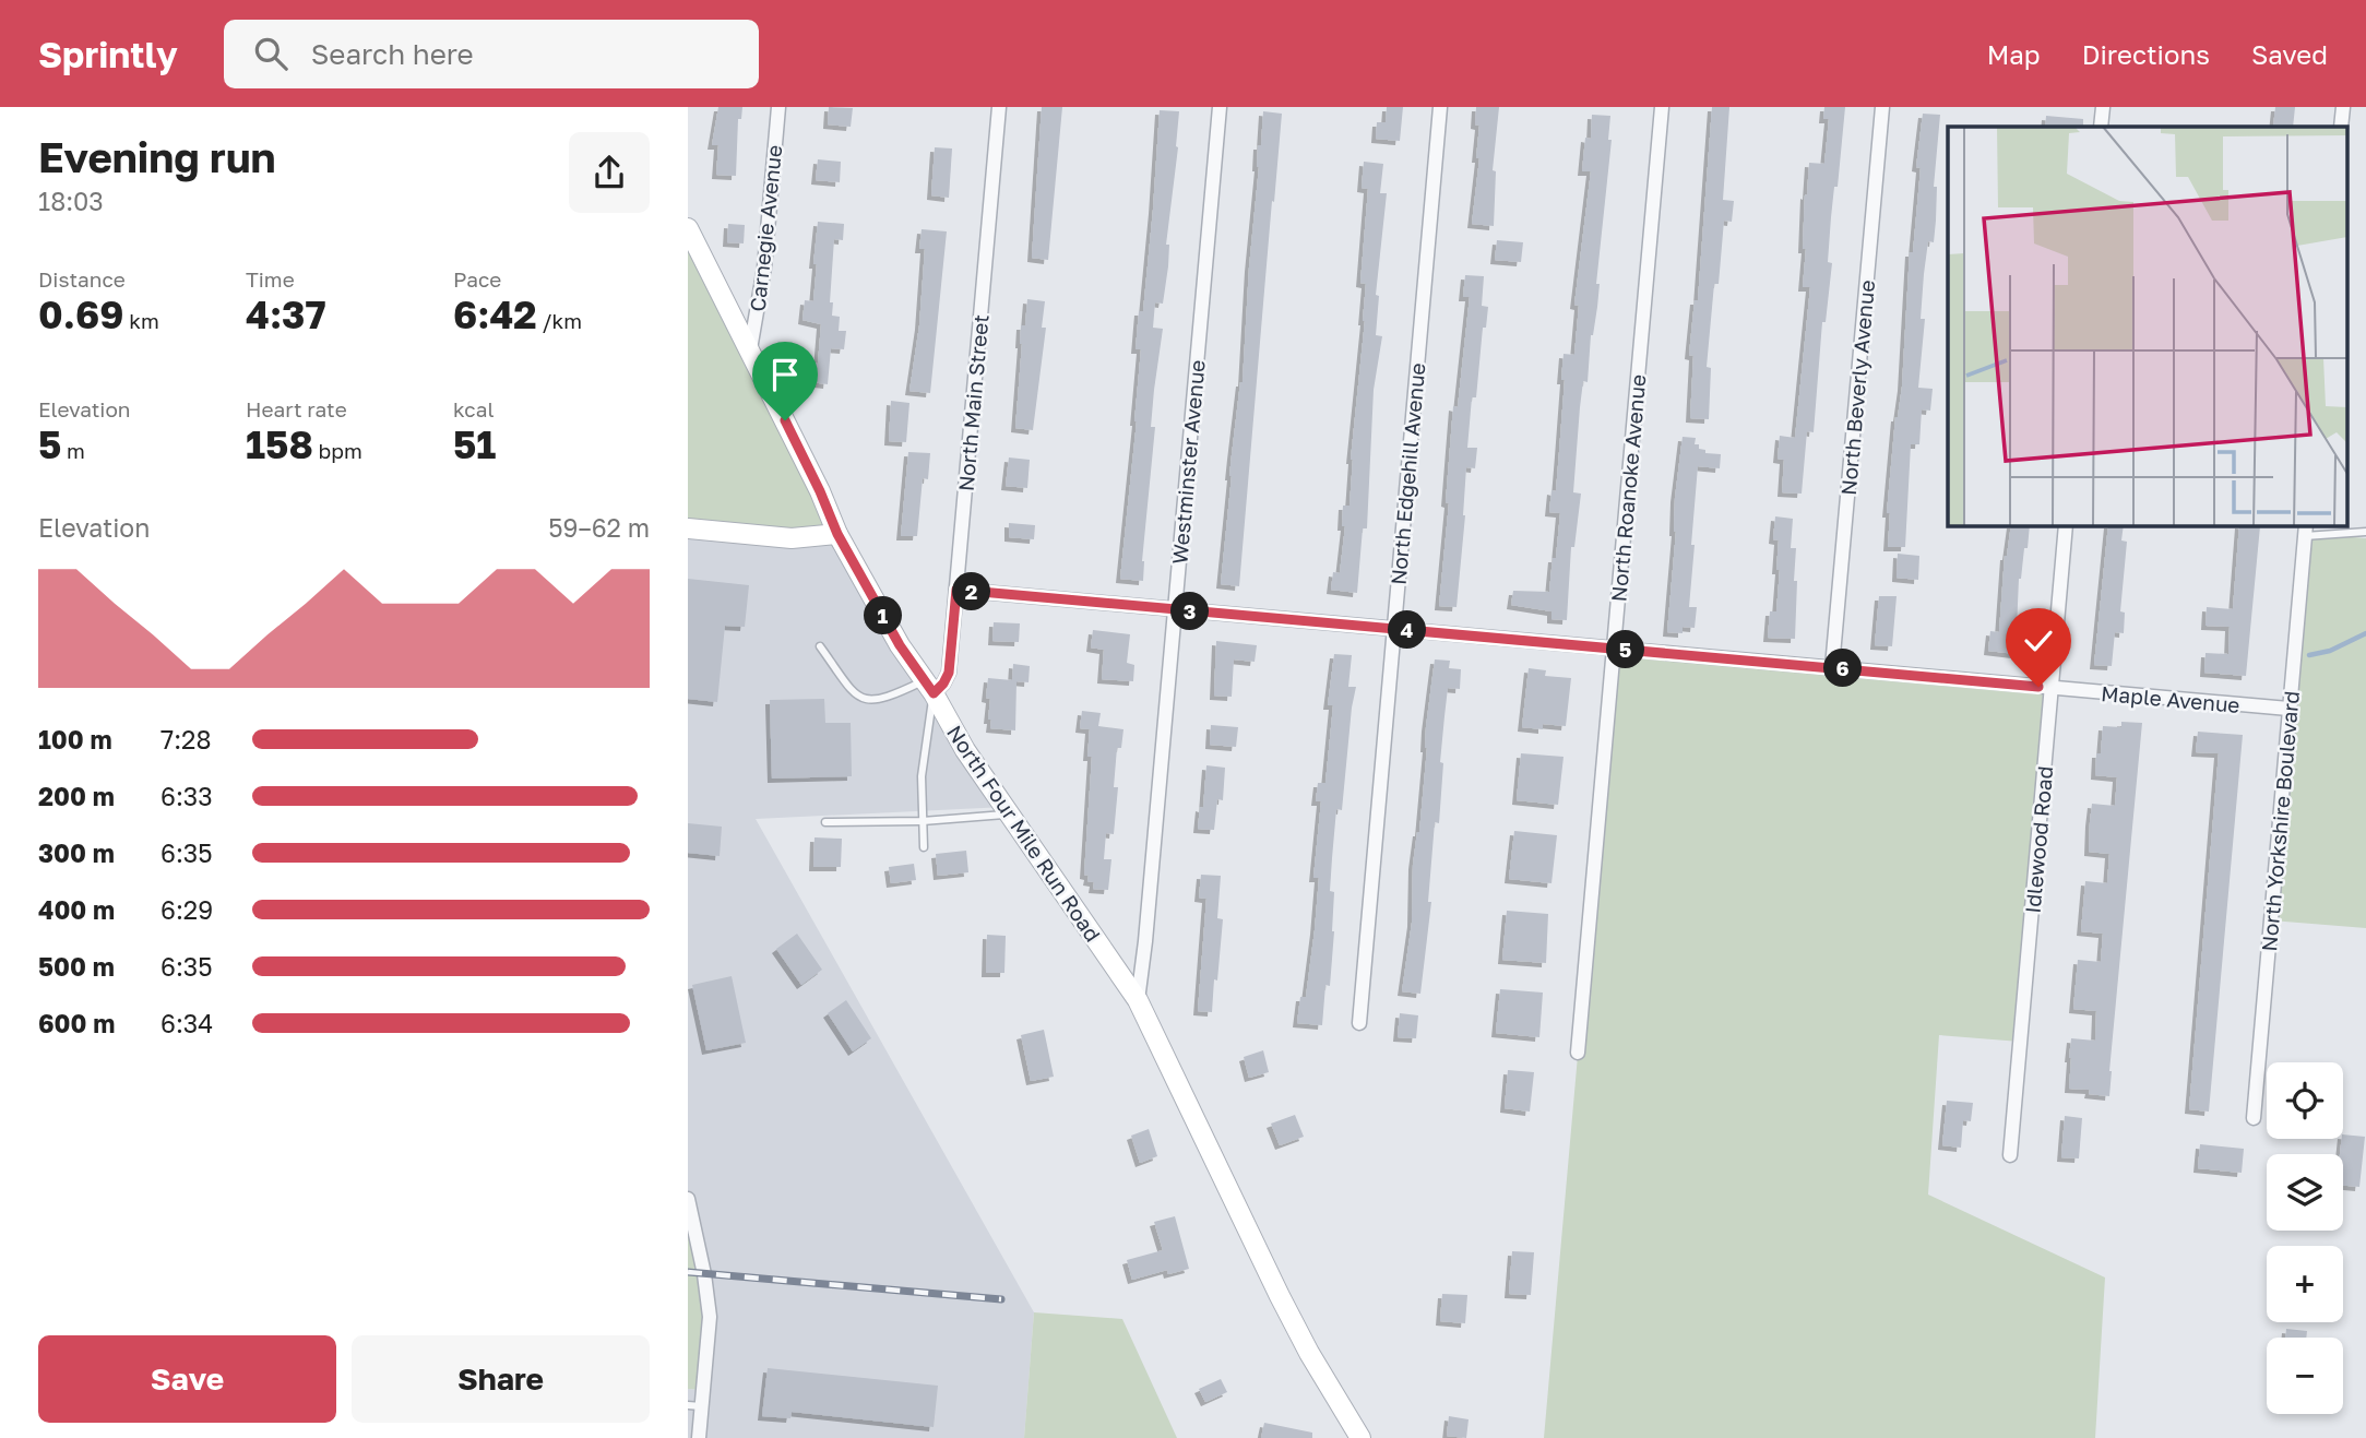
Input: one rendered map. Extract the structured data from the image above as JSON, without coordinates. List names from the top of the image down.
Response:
{
  "streets": {
    "street": [
      "Carnegie Avenue",
      "North Beverly Avenue",
      "North Main Street",
      "Westminster Avenue",
      "North Edgehill Avenue",
      "North Roanoke Avenue",
      "Maple Avenue",
      "North Yorkshire Boulevard",
      "North Four Mile Run Road",
      "Idlewood Road"
    ]
  },
  "crossings": [
    ["Carnegie Avenue", "North Four Mile Run Road"],
    ["North Beverly Avenue", "Maple Avenue"],
    ["North Main Street", "Maple Avenue"],
    ["North Main Street", "North Four Mile Run Road"],
    ["Westminster Avenue", "Maple Avenue"],
    ["Westminster Avenue", "North Four Mile Run Road"],
    ["North Edgehill Avenue", "Maple Avenue"],
    ["North Roanoke Avenue", "Maple Avenue"],
    ["Maple Avenue", "North Yorkshire Boulevard"],
    ["Maple Avenue", "Idlewood Road"]
  ],
  "page": {
    "header": "Sprintly",
    "search": "Search here",
    "nav": ["Map", "Directions", "Saved"],
    "heading": ["Evening run", "18:03"],
    "stats": [
      ["Distance", "0.69 km"],
      ["Time", "4:37"],
      ["Pace", "6:42 /km"],
      ["Elevation", "5 m"],
      ["Heart rate", "158 bpm"],
      ["kcal", "51"]
    ],
    "chart": ["Elevation", "59–62 m"],
    "pins": [
      "2",
      "3",
      "1",
      "4",
      "5",
      "6"
    ],
    "list": [
      {
        "name": "100 m",
        "note": "7:28"
      },
      {
        "name": "200 m",
        "note": "6:33"
      },
      {
        "name": "300 m",
        "note": "6:35"
      },
      {
        "name": "400 m",
        "note": "6:29"
      },
      {
        "name": "500 m",
        "note": "6:35"
      },
      {
        "name": "600 m",
        "note": "6:34"
      }
    ],
    "map_buttons": ["+", "−"],
    "buttons": ["Save", "Share"]
  }
}
